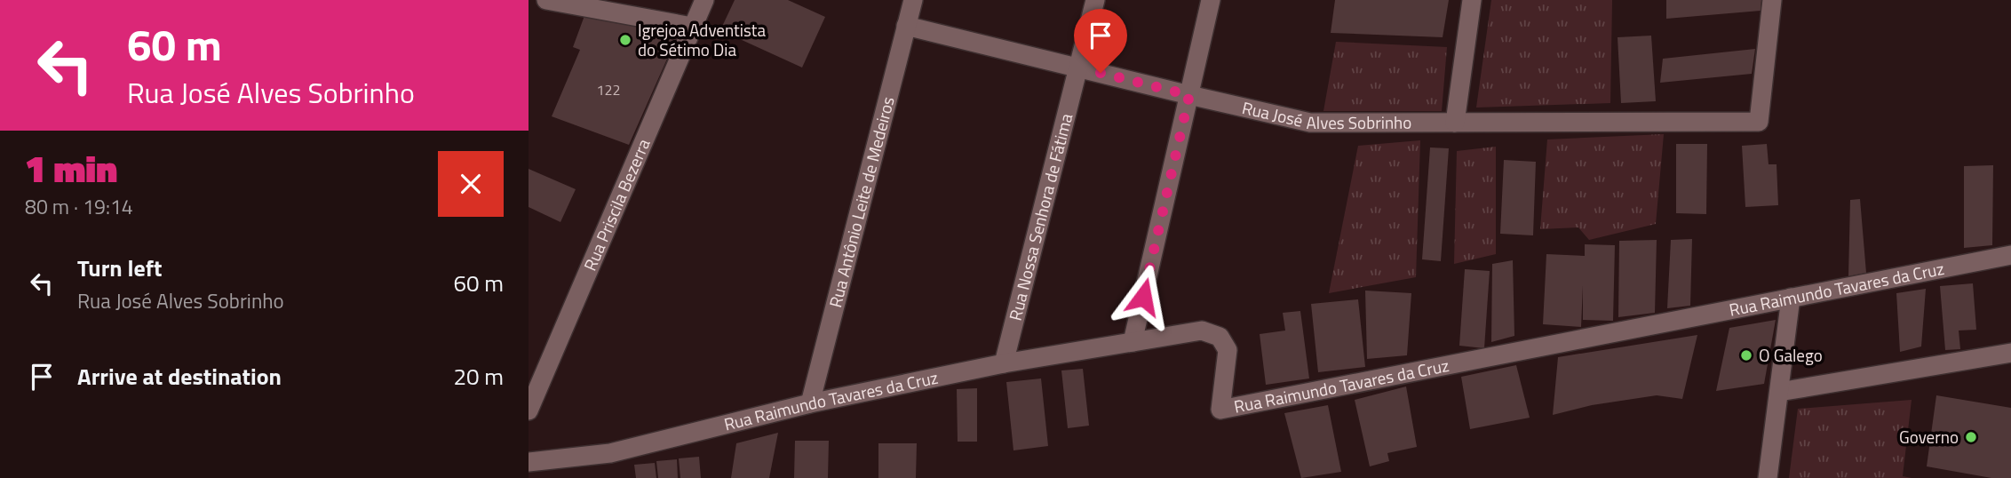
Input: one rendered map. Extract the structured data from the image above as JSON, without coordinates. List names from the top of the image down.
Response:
{
  "streets": {
    "street": [
      "Rua José Alves Sobrinho",
      "Rua Antônio Leite de Medeiros",
      "Rua Priscila Bezerra",
      "Rua Nossa Senhora de Fátima",
      "Rua Raimundo Tavares da Cruz"
    ]
  },
  "crossings": [
    ["Rua José Alves Sobrinho", "Rua Antônio Leite de Medeiros"],
    ["Rua José Alves Sobrinho", "Rua Nossa Senhora de Fátima"],
    ["Rua Antônio Leite de Medeiros", "Rua Raimundo Tavares da Cruz"],
    ["Rua Nossa Senhora de Fátima", "Rua Raimundo Tavares da Cruz"]
  ],
  "places": ["Igrejoa Adventista do Sétimo Dia", "O Galego", "Governo"],
  "house_numbers": ["122"],
  "page": {
    "turn": ["60 m", "Rua José Alves Sobrinho"],
    "heading": ["1 min", "80 m · 19:14"],
    "list": [
      {
        "name": "Turn left",
        "note": "Rua José Alves Sobrinho",
        "value": "60 m"
      },
      {
        "name": "Arrive at destination",
        "value": "20 m"
      }
    ]
  }
}
